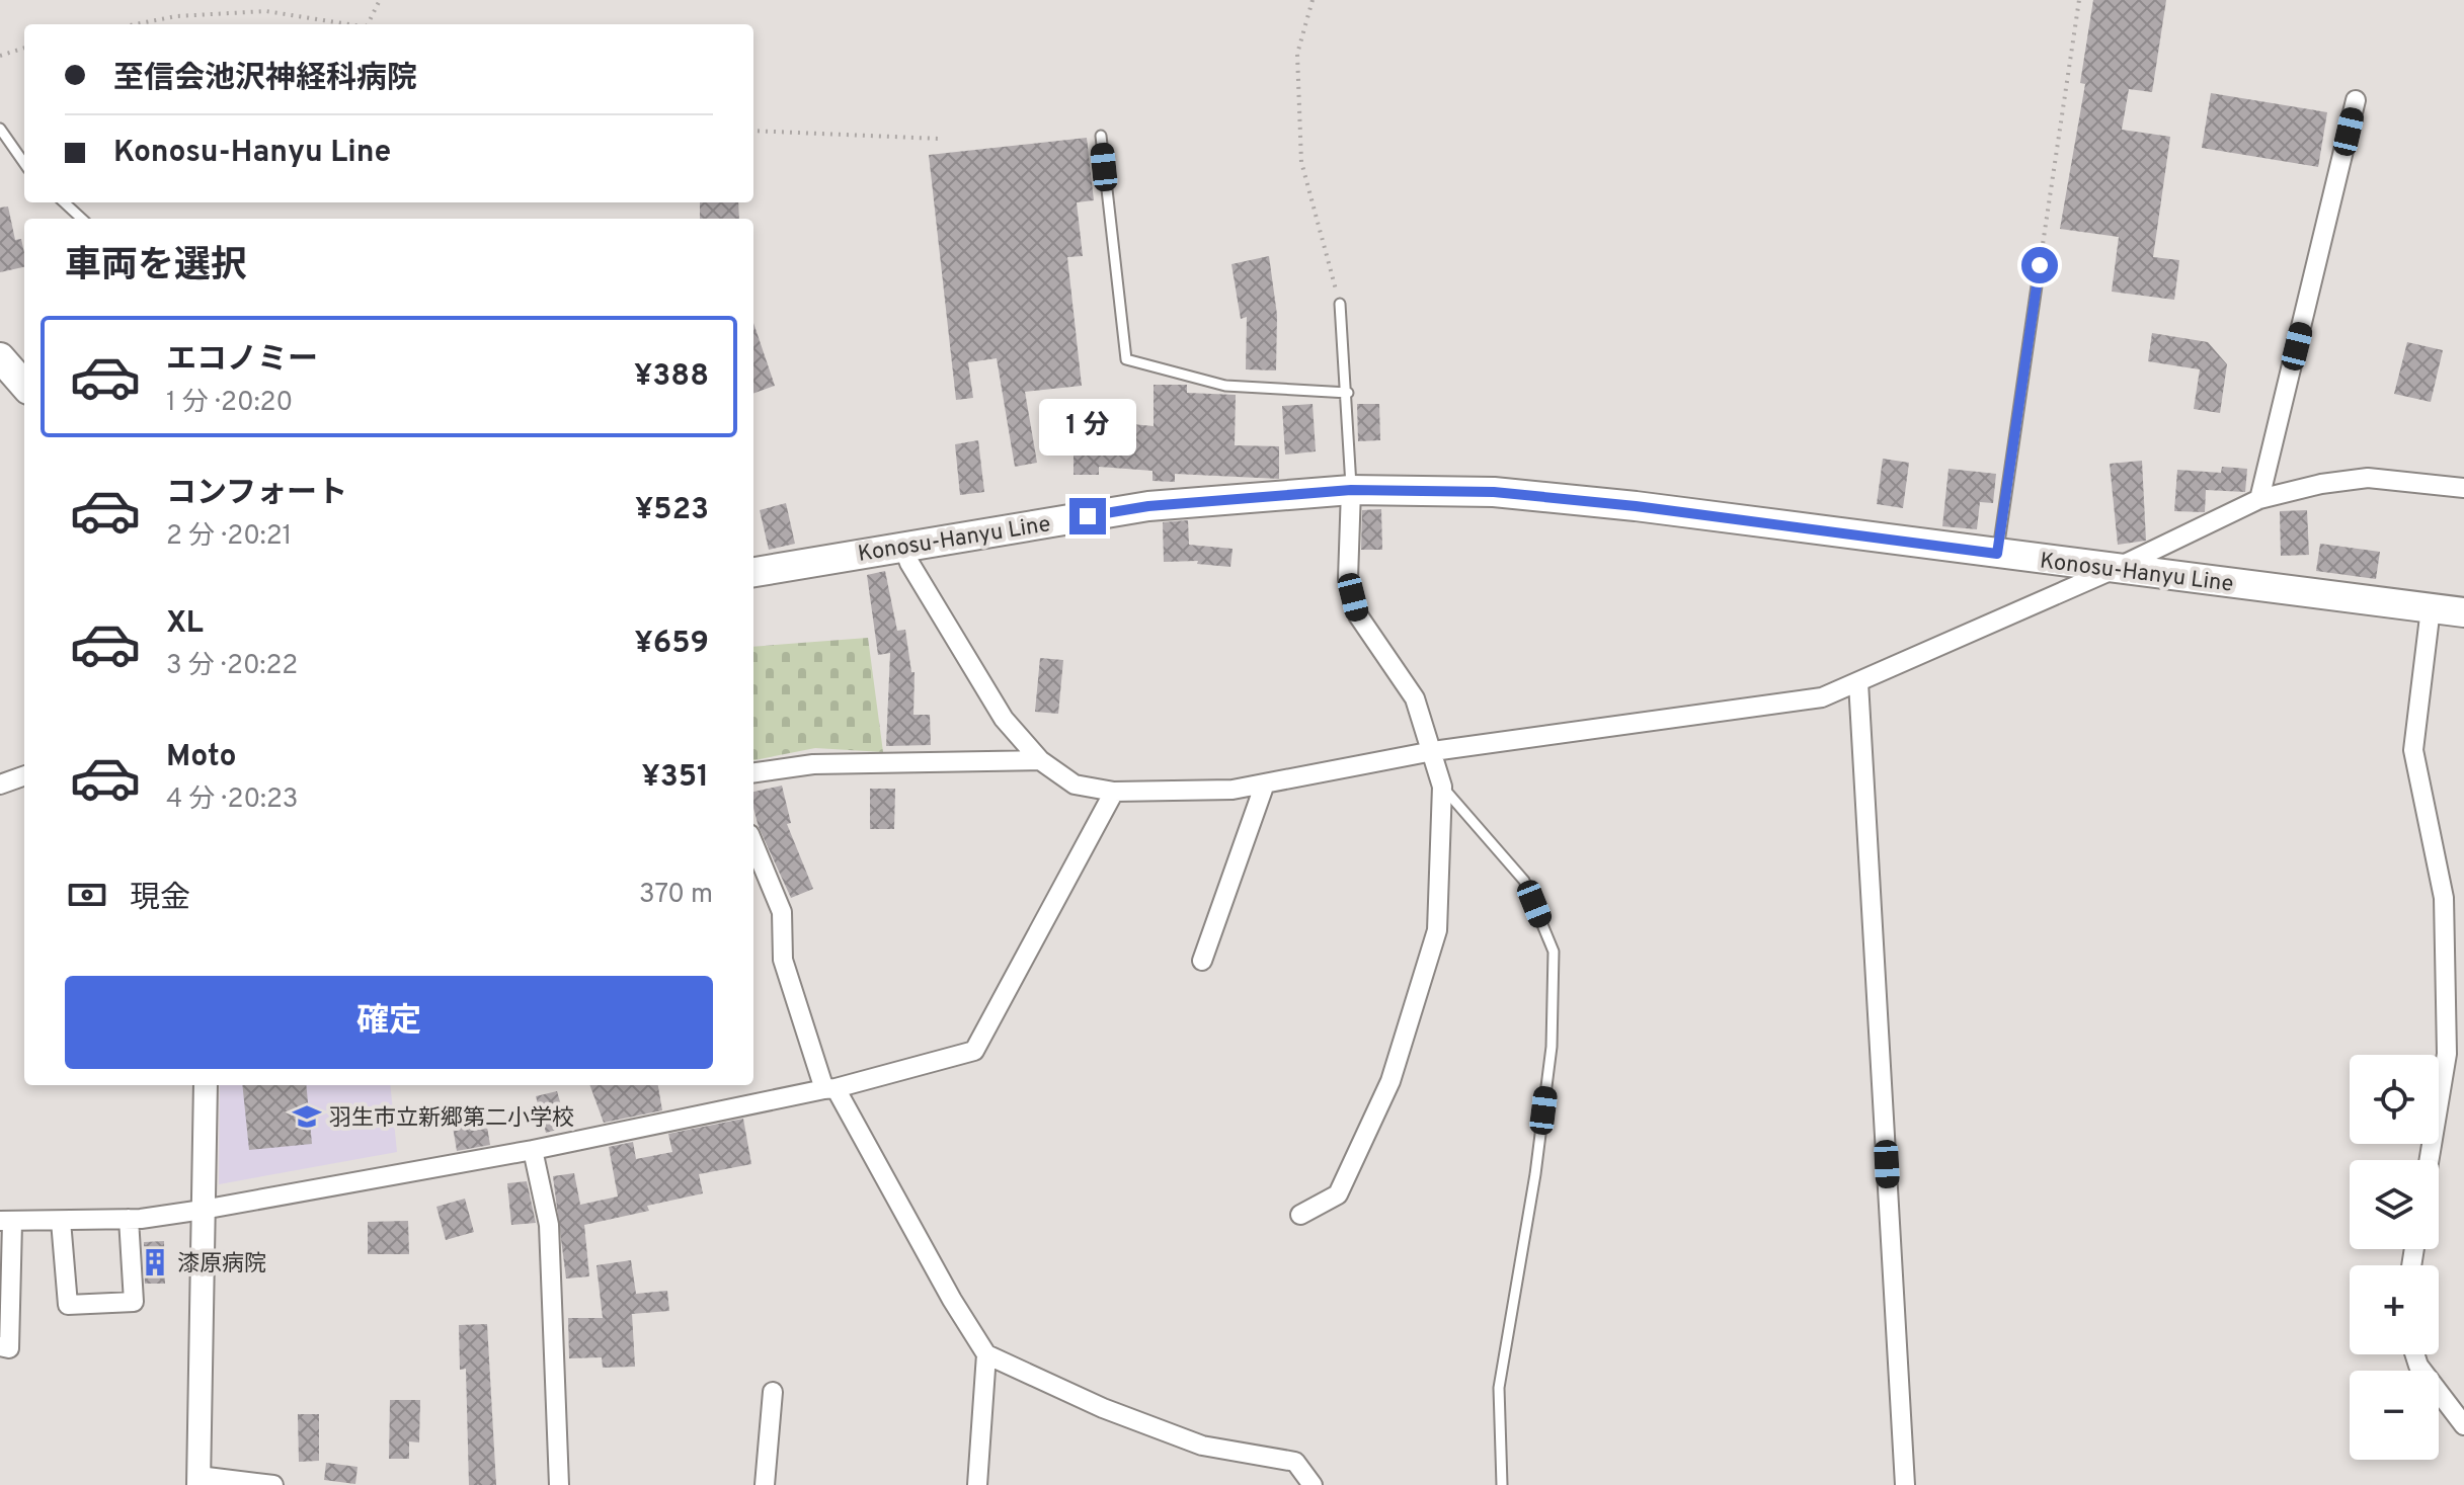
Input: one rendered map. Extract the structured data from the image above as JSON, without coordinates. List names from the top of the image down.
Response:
{
  "streets": {
    "main road": ["Konosu-Hanyu Line"]
  },
  "places": {
    "school or university": ["羽生市立新郷第二小学校"],
    "building": ["漆原病院"]
  },
  "page": {
    "banner": ["至信会池沢神経科病院", "Konosu-Hanyu Line"],
    "heading": "車両を選択",
    "list": [
      {
        "name": "エコノミー",
        "note": "1 分 · 20:20",
        "value": "¥388"
      },
      {
        "name": "コンフォート",
        "note": "2 分 · 20:21",
        "value": "¥523"
      },
      {
        "name": "XL",
        "note": "3 分 · 20:22",
        "value": "¥659"
      },
      {
        "name": "Moto",
        "note": "4 分 · 20:23",
        "value": "¥351"
      }
    ],
    "bubble": "1 分",
    "pay": ["現金", "370 m"],
    "buttons": "確定",
    "map_buttons": ["+", "−"]
  }
}
